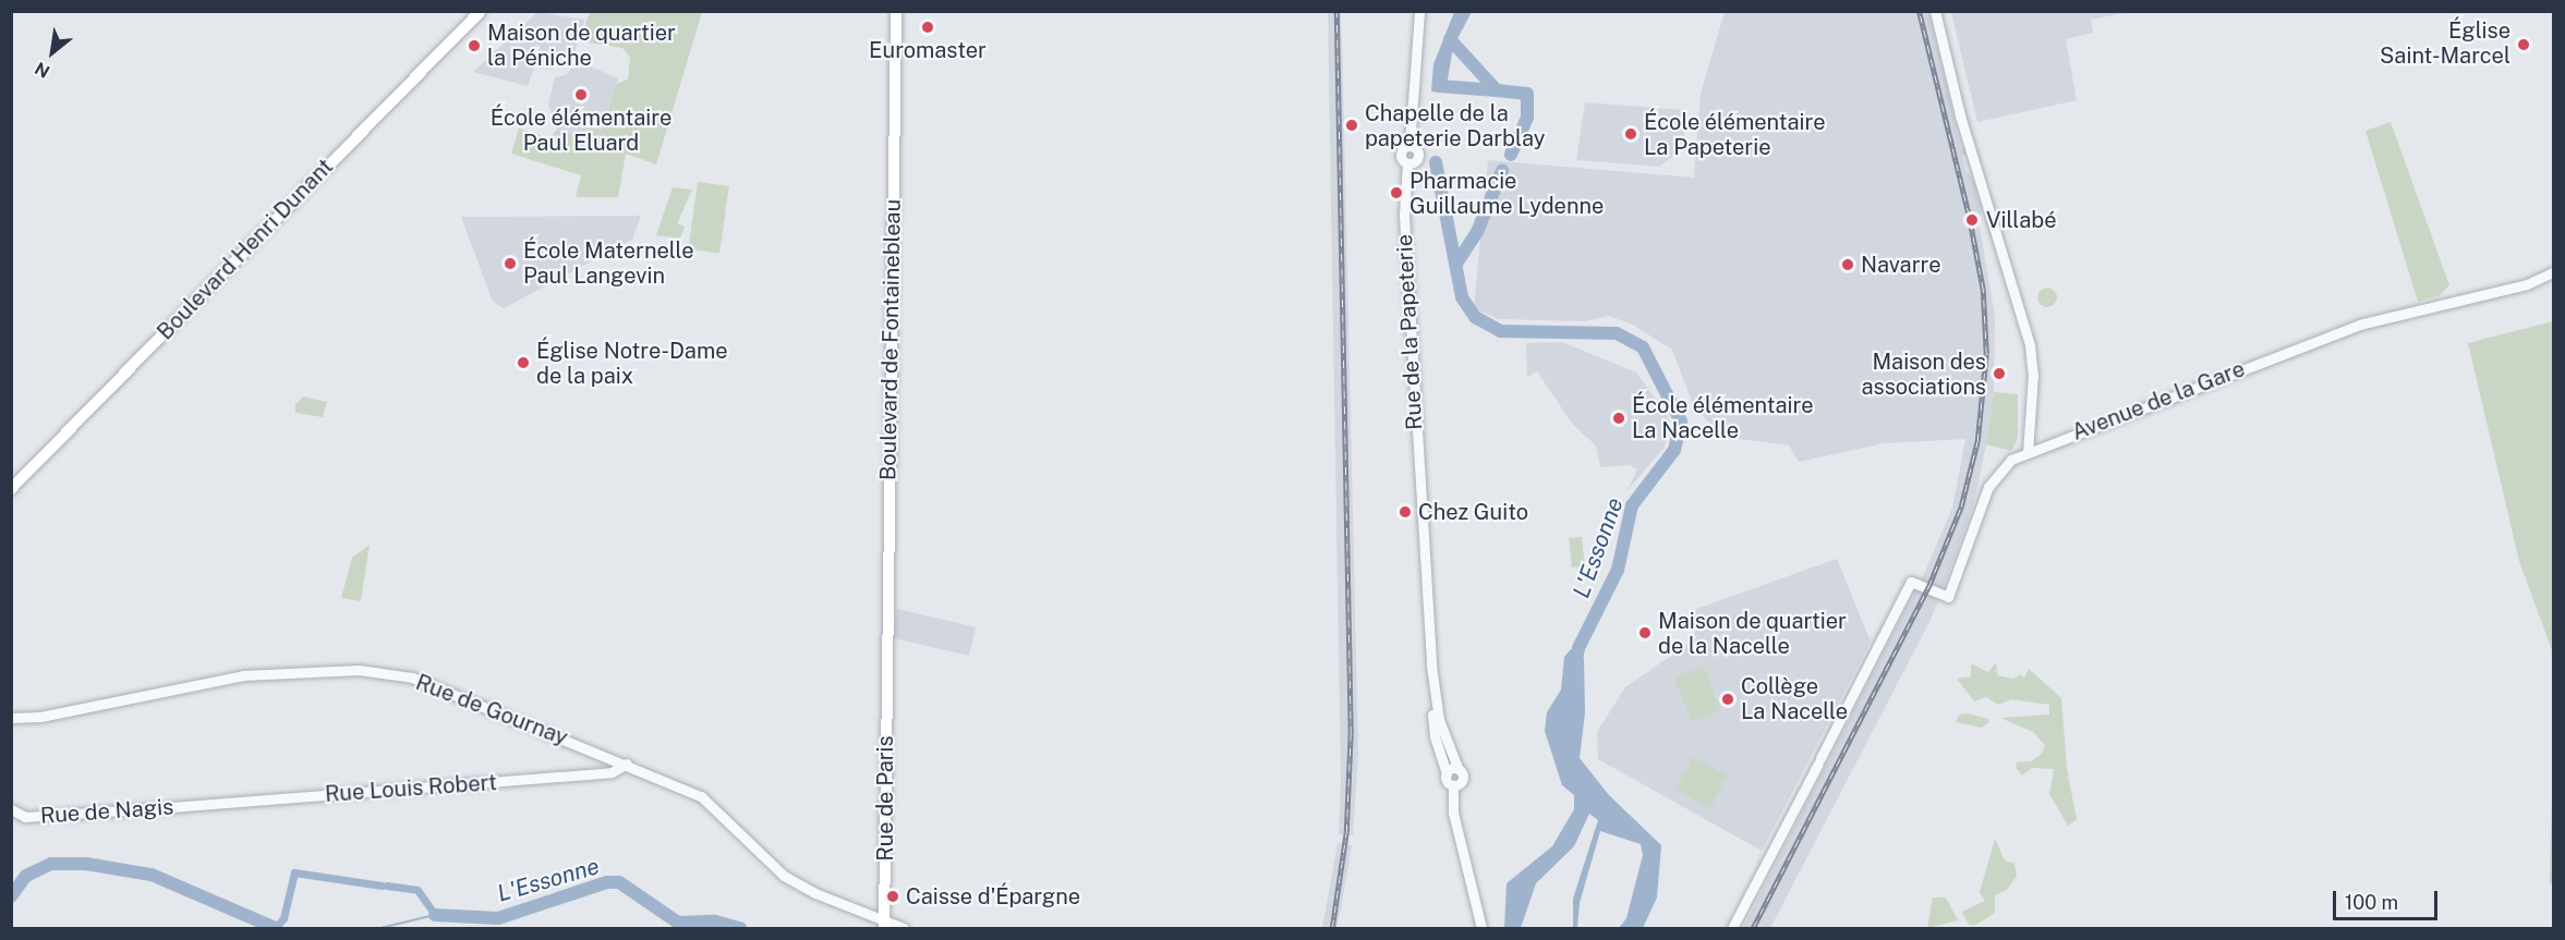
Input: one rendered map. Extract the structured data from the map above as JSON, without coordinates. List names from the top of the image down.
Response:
{
  "streets": {
    "main road": ["Boulevard Henri Dunant", "Boulevard de Fontainebleau", "Rue de Paris"],
    "street": [
      "Rue de la Papeterie",
      "Avenue de la Gare",
      "Rue de Gournay",
      "Rue Louis Robert",
      "Rue de Nagis"
    ]
  },
  "crossings": [
    ["Boulevard de Fontainebleau", "Rue de Paris"],
    ["Rue de Gournay", "Rue Louis Robert"],
    ["Rue de Gournay", "Rue de Paris"],
    ["Rue Louis Robert", "Rue de Nagis"]
  ],
  "water": ["L'Essonne"],
  "places": [
    "Euromaster",
    "Église Saint-Marcel",
    "Maison de quartier la Péniche",
    "École élémentaire Paul Eluard",
    "Chapelle de la papeterie Darblay",
    "École élémentaire La Papeterie",
    "Pharmacie Guillaume Lydenne",
    "Villabé",
    "École Maternelle Paul Langevin",
    "Navarre",
    "Église Notre-Dame de la paix",
    "Maison des associations",
    "École élémentaire La Nacelle",
    "Chez Guito",
    "Maison de quartier de la Nacelle",
    "Collège La Nacelle",
    "Caisse d'Épargne"
  ],
  "scale_bar": "100 m",
  "north": "bottom left"
}
